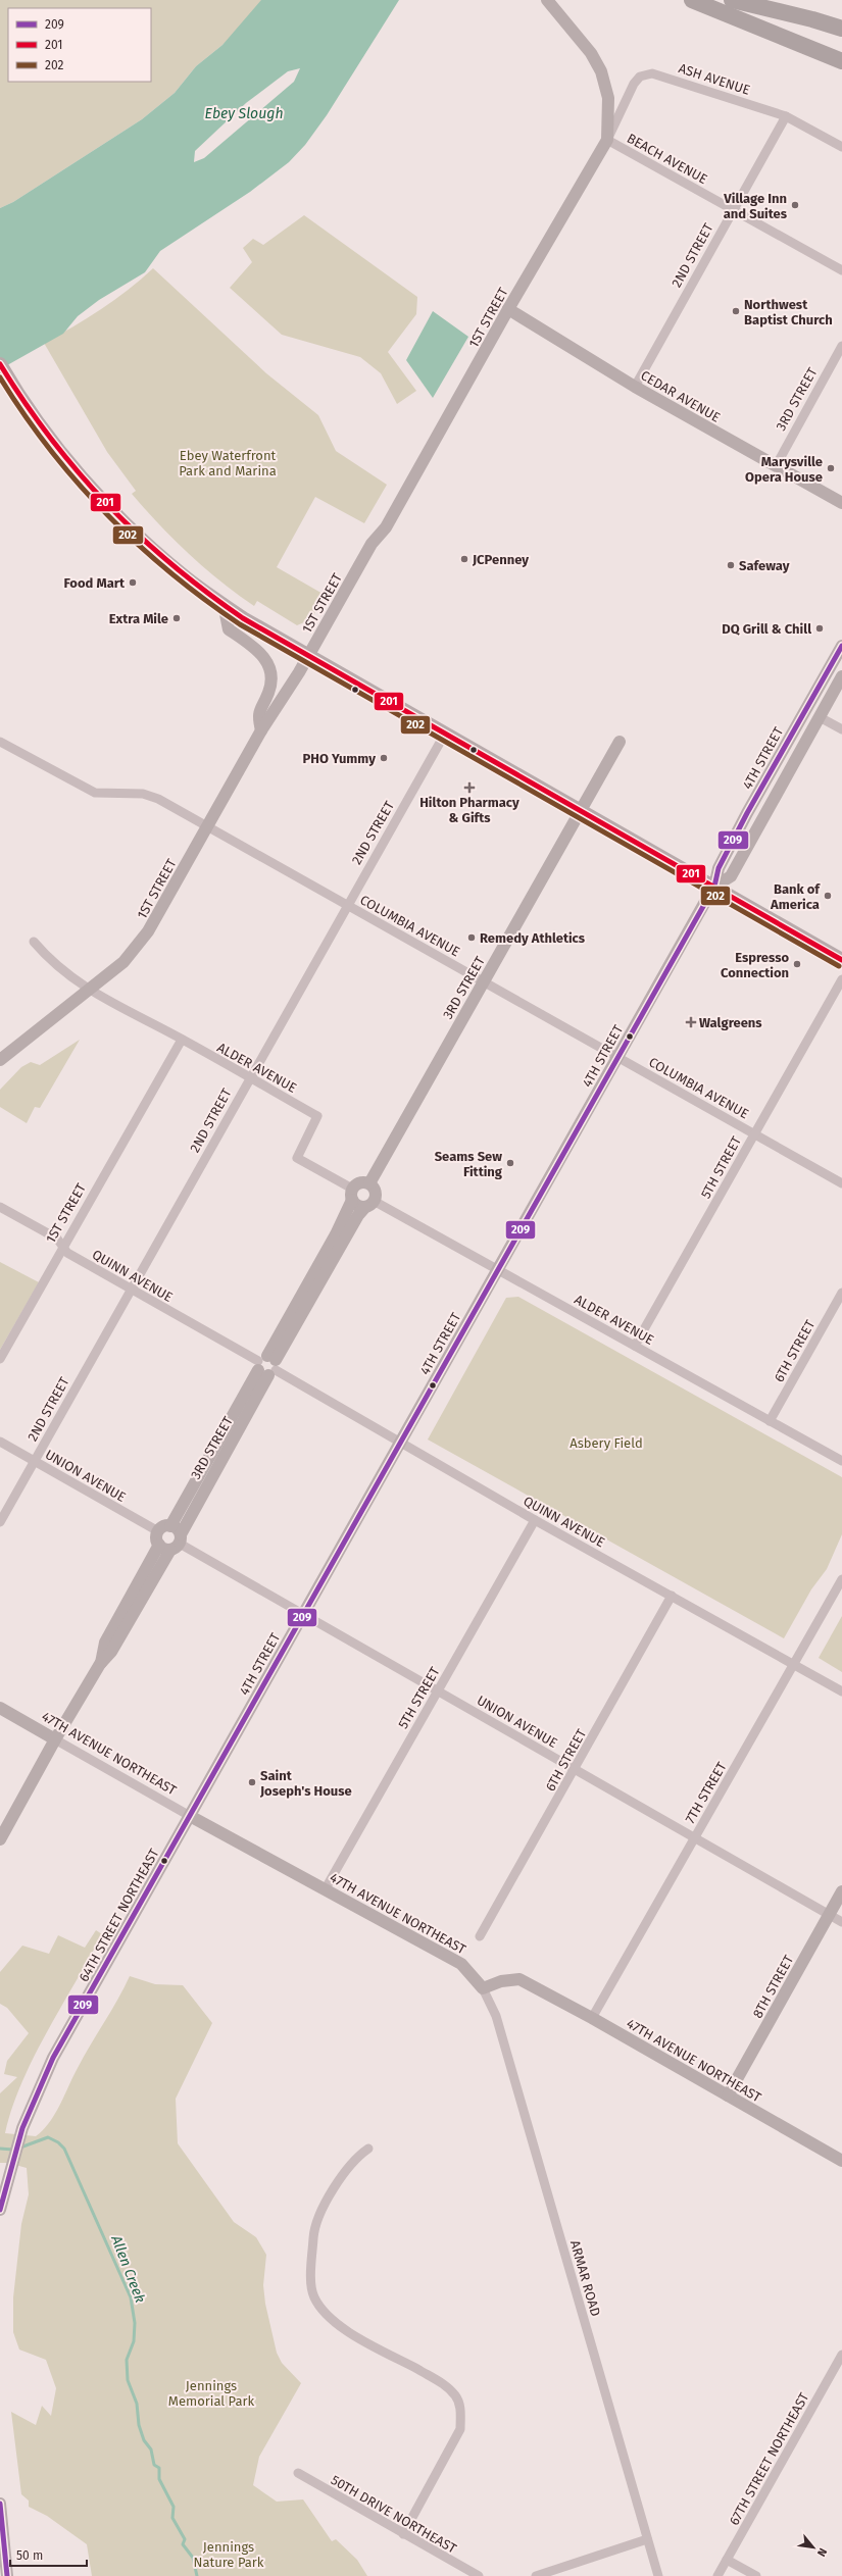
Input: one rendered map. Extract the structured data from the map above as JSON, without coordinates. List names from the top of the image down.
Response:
{
  "streets": {
    "street": [
      "ASH AVENUE",
      "BEACH AVENUE",
      "2ND STREET",
      "1ST STREET",
      "CEDAR AVENUE",
      "3RD STREET",
      "4TH STREET",
      "COLUMBIA AVENUE",
      "ALDER AVENUE",
      "5TH STREET",
      "QUINN AVENUE",
      "6TH STREET",
      "UNION AVENUE",
      "47TH AVENUE NORTHEAST",
      "7TH STREET",
      "64TH STREET NORTHEAST",
      "8TH STREET",
      "ARMAR ROAD",
      "67TH STREET NORTHEAST",
      "50TH DRIVE NORTHEAST"
    ]
  },
  "crossings": [
    ["ASH AVENUE", "BEACH AVENUE"],
    ["ASH AVENUE", "2ND STREET"],
    ["ASH AVENUE", "1ST STREET"],
    ["BEACH AVENUE", "2ND STREET"],
    ["BEACH AVENUE", "1ST STREET"],
    ["2ND STREET", "CEDAR AVENUE"],
    ["2ND STREET", "COLUMBIA AVENUE"],
    ["2ND STREET", "ALDER AVENUE"],
    ["2ND STREET", "QUINN AVENUE"],
    ["2ND STREET", "UNION AVENUE"],
    ["1ST STREET", "CEDAR AVENUE"],
    ["1ST STREET", "COLUMBIA AVENUE"],
    ["1ST STREET", "ALDER AVENUE"],
    ["1ST STREET", "QUINN AVENUE"],
    ["CEDAR AVENUE", "3RD STREET"],
    ["3RD STREET", "COLUMBIA AVENUE"],
    ["3RD STREET", "ALDER AVENUE"],
    ["3RD STREET", "QUINN AVENUE"],
    ["3RD STREET", "UNION AVENUE"],
    ["3RD STREET", "47TH AVENUE NORTHEAST"],
    ["4TH STREET", "COLUMBIA AVENUE"],
    ["4TH STREET", "ALDER AVENUE"],
    ["4TH STREET", "QUINN AVENUE"],
    ["4TH STREET", "UNION AVENUE"],
    ["4TH STREET", "47TH AVENUE NORTHEAST"],
    ["4TH STREET", "64TH STREET NORTHEAST"],
    ["COLUMBIA AVENUE", "5TH STREET"],
    ["ALDER AVENUE", "5TH STREET"],
    ["ALDER AVENUE", "6TH STREET"],
    ["5TH STREET", "QUINN AVENUE"],
    ["5TH STREET", "UNION AVENUE"],
    ["5TH STREET", "47TH AVENUE NORTHEAST"],
    ["QUINN AVENUE", "6TH STREET"],
    ["QUINN AVENUE", "7TH STREET"],
    ["6TH STREET", "UNION AVENUE"],
    ["UNION AVENUE", "7TH STREET"],
    ["UNION AVENUE", "8TH STREET"],
    ["47TH AVENUE NORTHEAST", "7TH STREET"],
    ["47TH AVENUE NORTHEAST", "64TH STREET NORTHEAST"],
    ["47TH AVENUE NORTHEAST", "8TH STREET"],
    ["47TH AVENUE NORTHEAST", "ARMAR ROAD"]
  ],
  "water": ["Ebey Slough", "Allen Creek"],
  "parks": [
    "Ebey Waterfront Park and Marina",
    "Asbery Field",
    "Jennings Memorial Park",
    "Jennings Nature Park"
  ],
  "places": {
    "other": [
      "Village Inn and Suites",
      "Northwest Baptist Church",
      "Marysville Opera House",
      "JCPenney",
      "Safeway",
      "Food Mart",
      "Extra Mile",
      "DQ Grill & Chill",
      "PHO Yummy",
      "Bank of America",
      "Remedy Athletics",
      "Espresso Connection",
      "Seams Sew Fitting",
      "Saint Joseph's House"
    ],
    "health": ["Hilton Pharmacy & Gifts", "Walgreens"]
  },
  "lines": ["transit line 201", "transit line 202", "transit line 209"],
  "legend": ["209", "201", "202"],
  "scale_bar": "50 m",
  "north": "bottom right"
}
